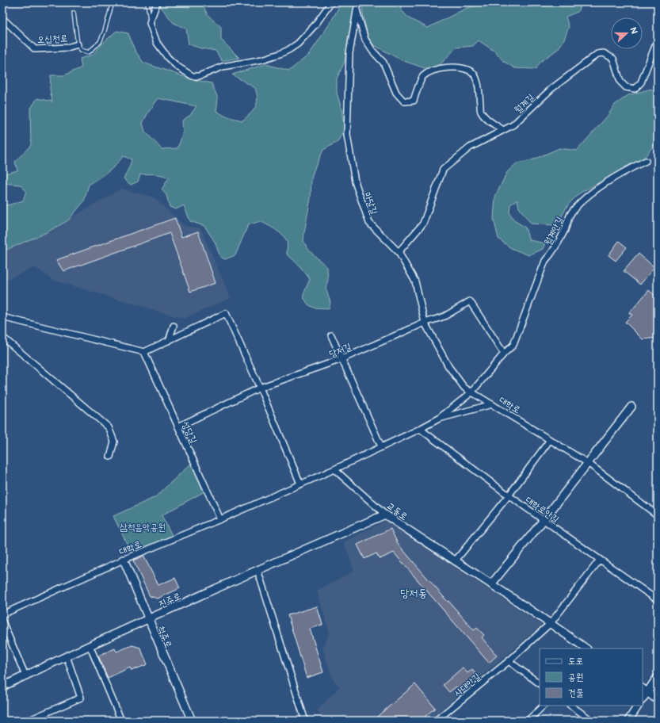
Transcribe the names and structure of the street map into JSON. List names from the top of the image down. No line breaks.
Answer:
{"streets":{"street":["오십천로","월계길","마달길","월계안길","당저길","대학로","성당길","대학로안길","교동로","진주로","척주로","사대안길"]},"crossings":[["월계길","마달길"],["마달길","월계안길"],["마달길","당저길"],["마달길","대학로"],["월계안길","대학로"],["당저길","성당길"],["대학로","성당길"],["대학로","대학로안길"],["대학로","교동로"],["대학로","척주로"],["교동로","진주로"],["진주로","척주로"]],"districts":["당저동"],"parks":["삼척음악공원"],"legend":["도로","공원","건물"],"north":"right"}
